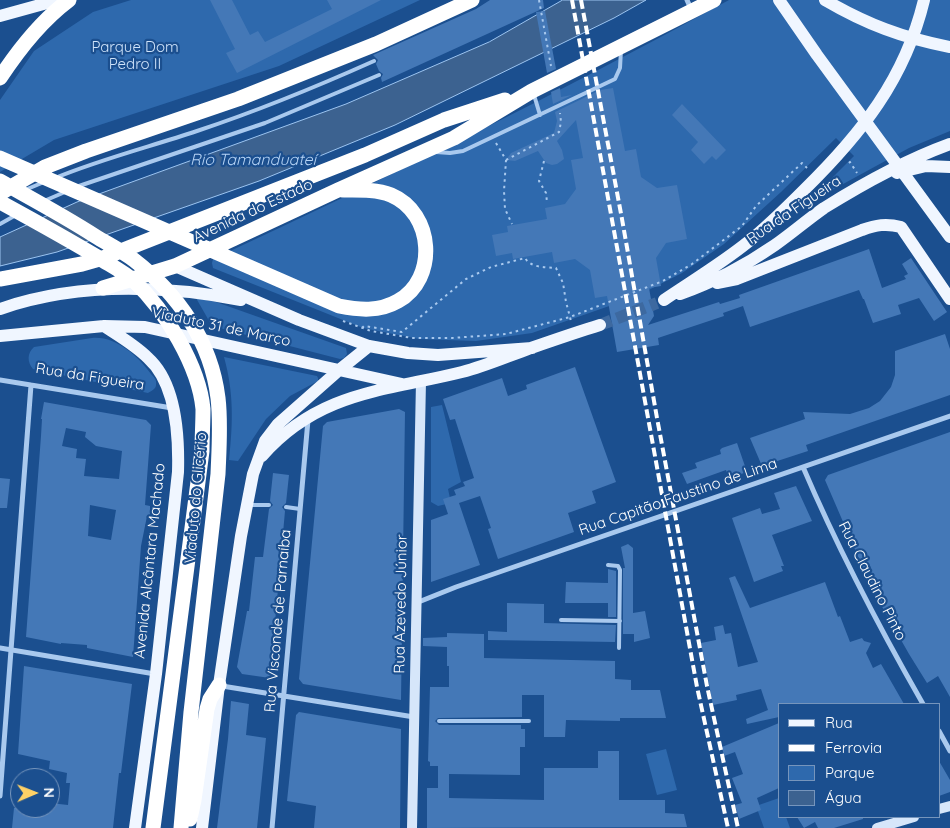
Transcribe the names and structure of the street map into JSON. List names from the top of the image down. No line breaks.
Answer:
{"streets":{"highway":["Avenida do Estado","Viaduto do Glicério"],"main road":["Rua da Figueira","Viaduto 31 de Março","Avenida Alcântara Machado"],"street":["Rua Capitão Faustino de Lima","Rua Claudino Pinto","Rua Azevedo Júnior","Rua Visconde de Parnaíba"]},"crossings":[["Rua da Figueira","Avenida Alcântara Machado"],["Viaduto 31 de Março","Avenida Alcântara Machado"],["Rua Capitão Faustino de Lima","Rua Claudino Pinto"],["Rua Capitão Faustino de Lima","Rua Azevedo Júnior"]],"water":["Rio Tamanduateí"],"parks":["Parque Dom Pedro II"],"legend":["Rua","Ferrovia","Parque","Água"],"north":"right"}
